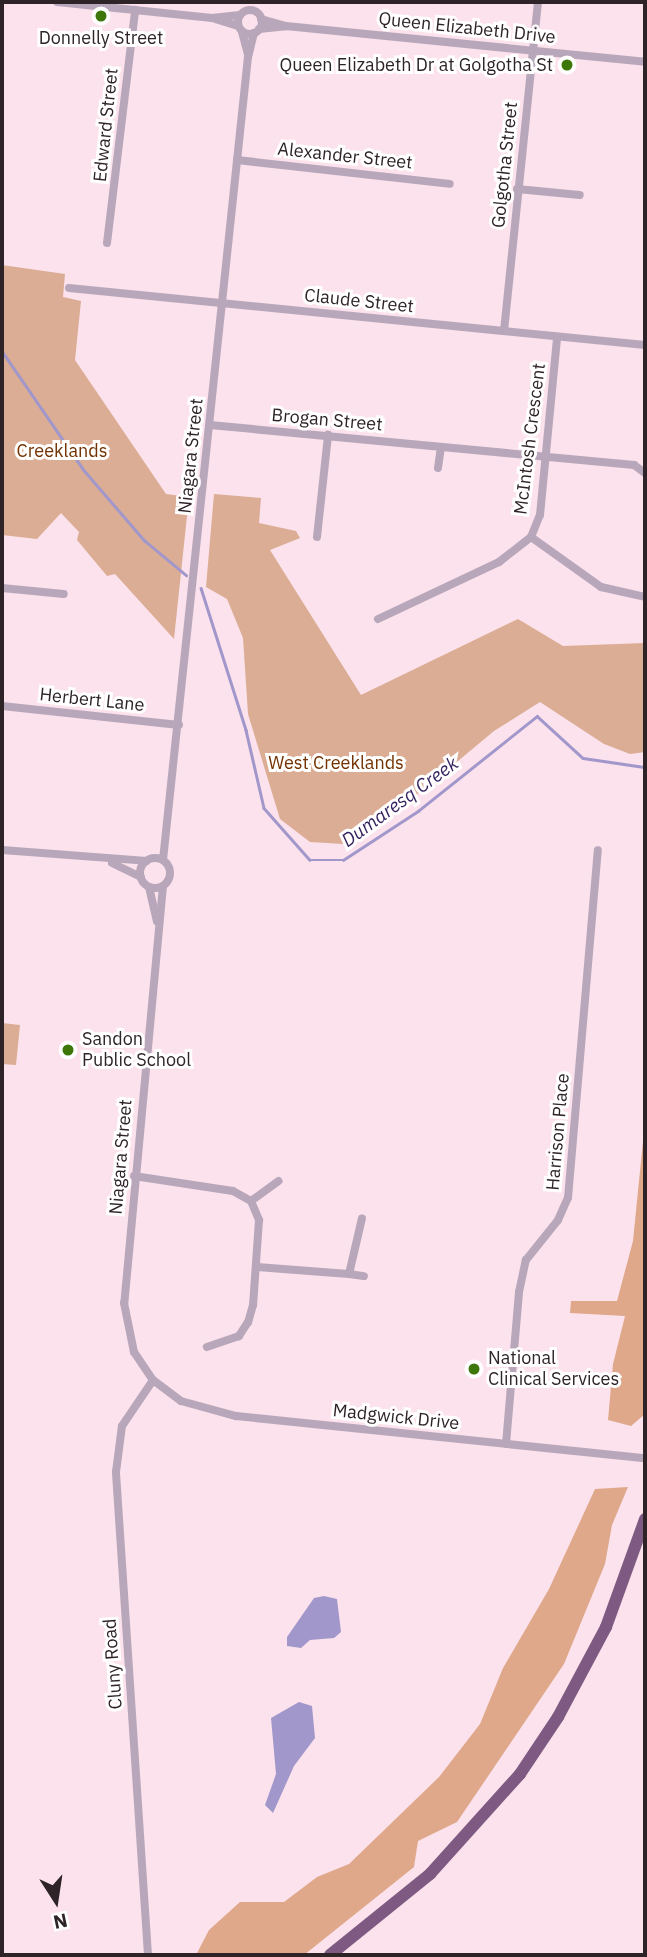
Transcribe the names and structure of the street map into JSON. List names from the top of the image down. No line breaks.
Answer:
{"streets":{"street":["Queen Elizabeth Drive","Edward Street","Alexander Street","Golgotha Street","Claude Street","Brogan Street","McIntosh Crescent","Niagara Street","Herbert Lane","Harrison Place","Madgwick Drive","Cluny Road"]},"crossings":[["Queen Elizabeth Drive","Golgotha Street"],["Queen Elizabeth Drive","Niagara Street"],["Alexander Street","Niagara Street"],["Golgotha Street","Claude Street"],["Claude Street","McIntosh Crescent"],["Claude Street","Niagara Street"],["Brogan Street","McIntosh Crescent"],["Brogan Street","Niagara Street"],["Niagara Street","Herbert Lane"],["Niagara Street","Madgwick Drive"],["Niagara Street","Cluny Road"],["Harrison Place","Madgwick Drive"],["Madgwick Drive","Cluny Road"]],"water":["Dumaresq Creek"],"parks":["Creeklands","West Creeklands"],"places":["Donnelly Street","Queen Elizabeth Dr at Golgotha St","Sandon Public School","National Clinical Services"],"north":"bottom"}
